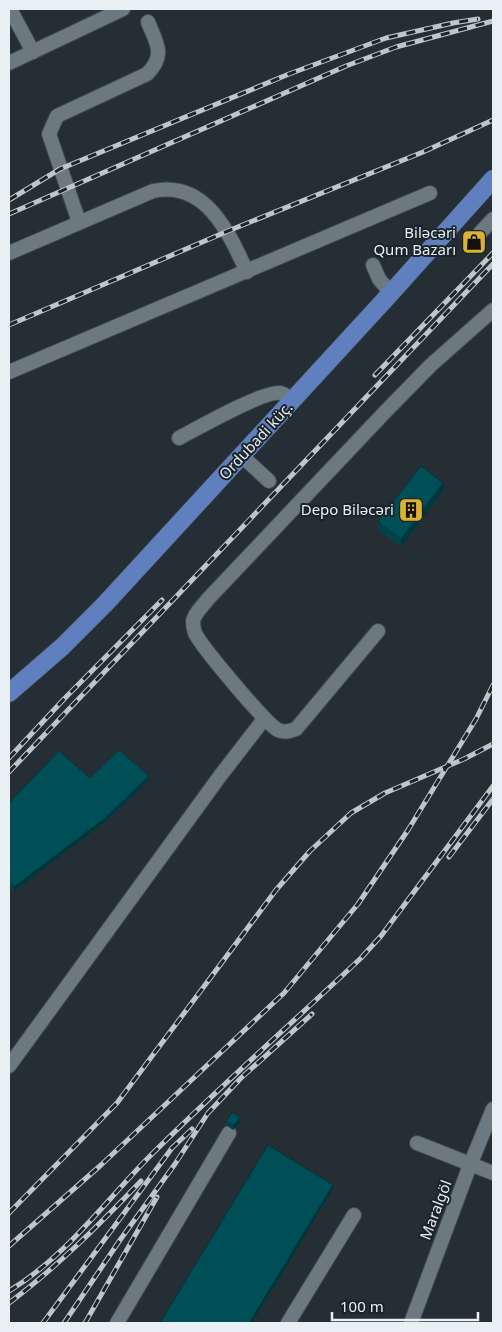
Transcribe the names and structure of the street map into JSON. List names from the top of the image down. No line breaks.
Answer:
{"streets":{"main road":["Ordubadi küç."],"street":["Maralgöl"]},"places":{"shop":["Biləcəri Qum Bazarı"],"building":["Depo Biləcəri"]},"scale_bar":"100 m"}
